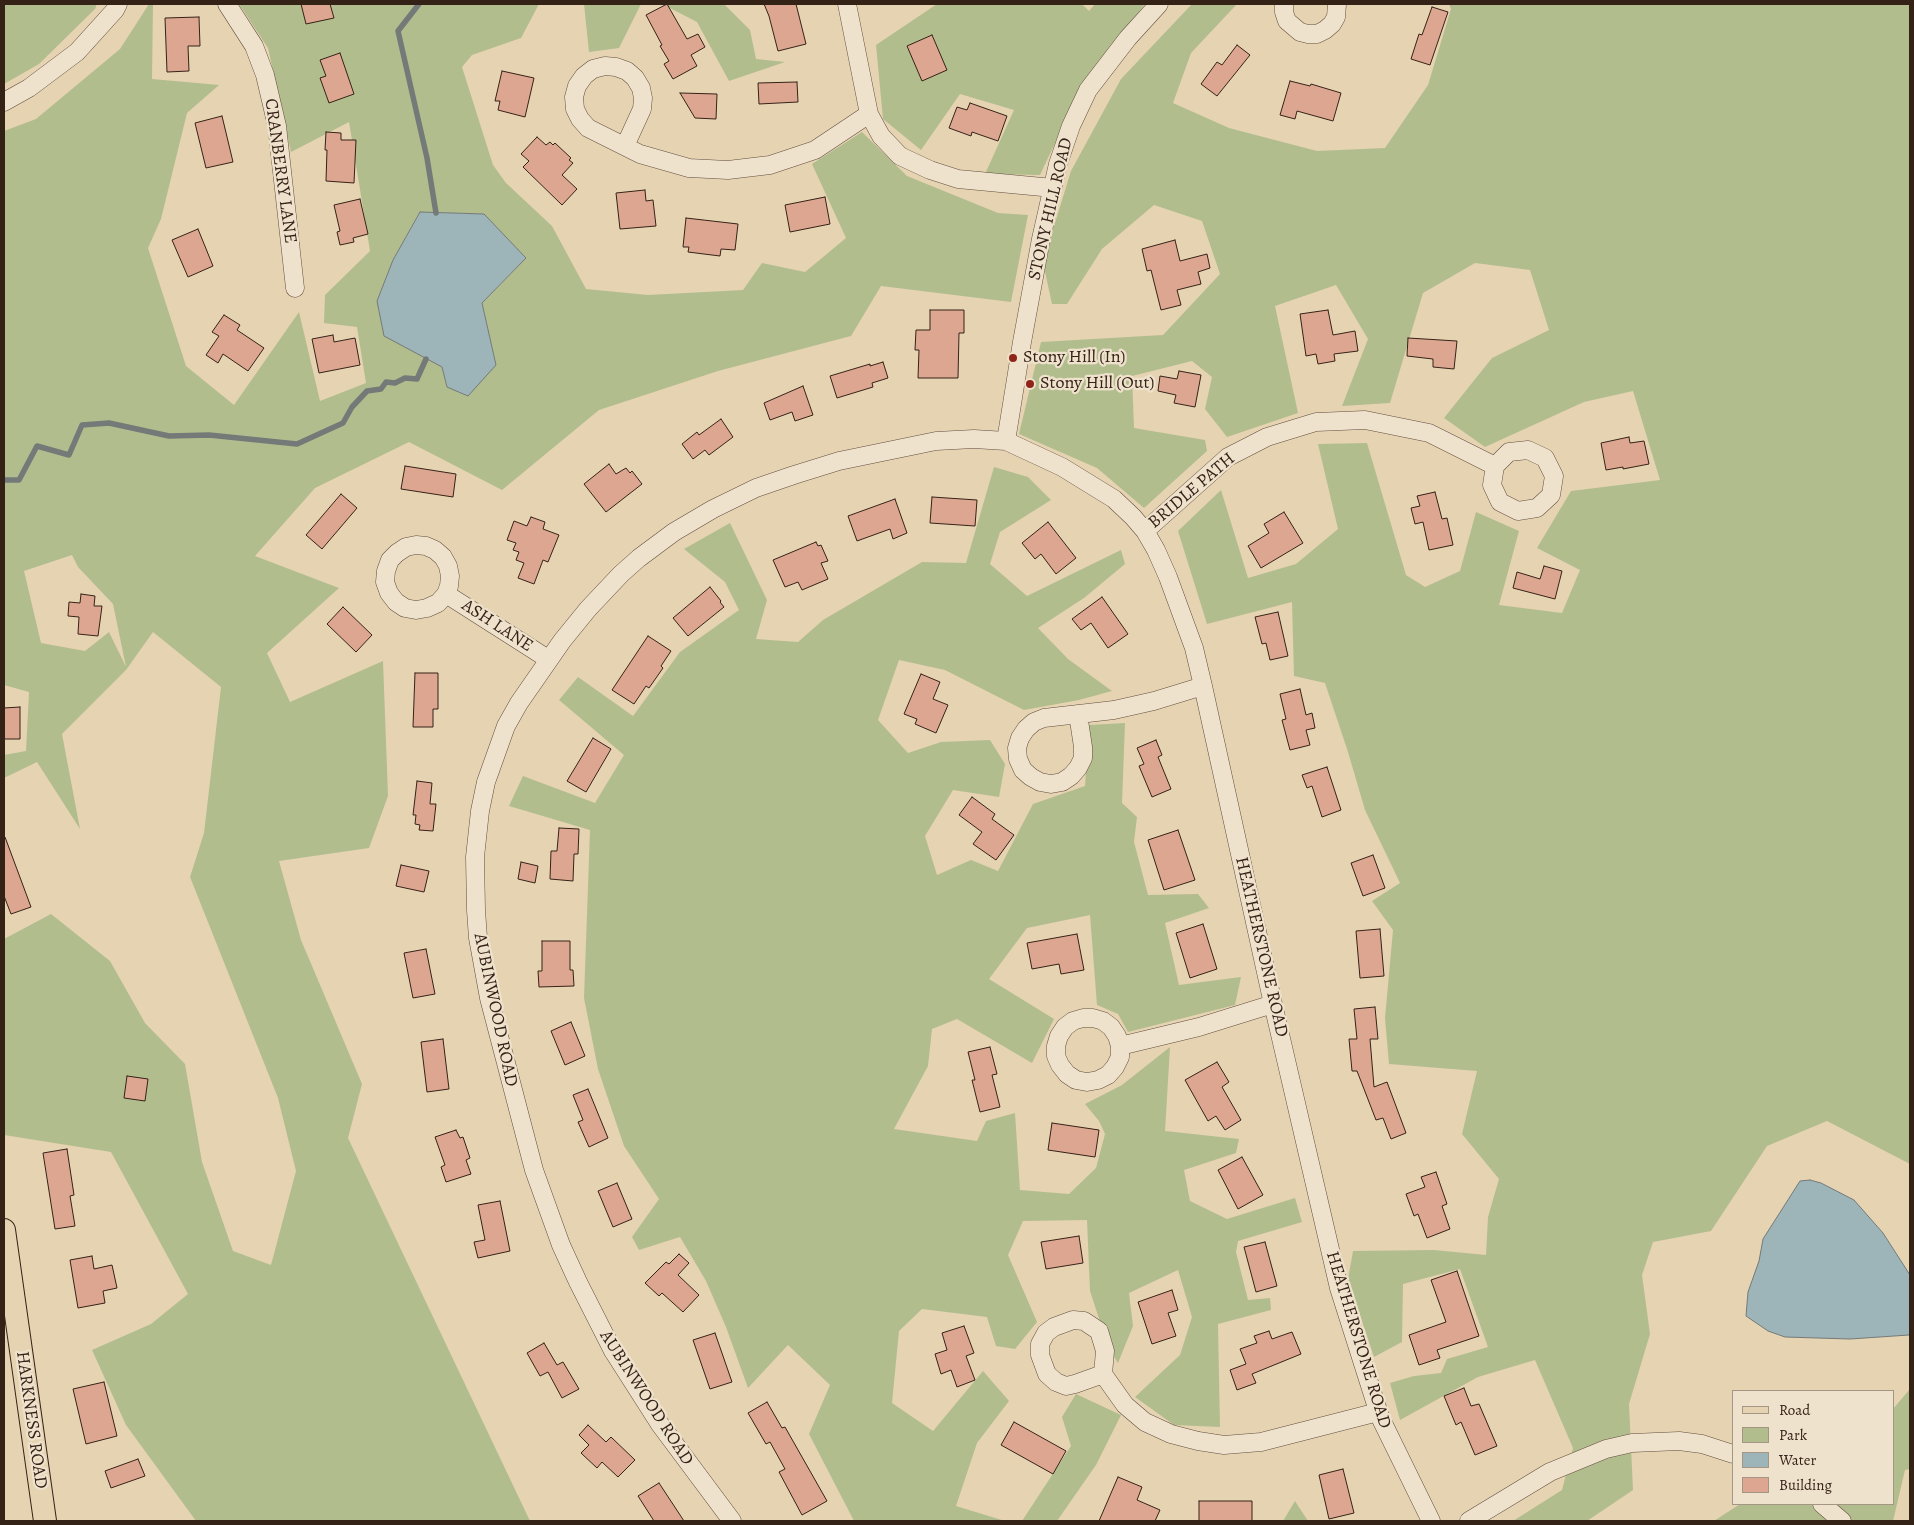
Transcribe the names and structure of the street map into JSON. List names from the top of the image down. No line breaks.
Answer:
{"streets":{"main road":["HARKNESS ROAD"],"street":["CRANBERRY LANE","STONY HILL ROAD","BRIDLE PATH","ASH LANE","HEATHERSTONE ROAD","AUBINWOOD ROAD"]},"crossings":[["STONY HILL ROAD","HEATHERSTONE ROAD"],["STONY HILL ROAD","AUBINWOOD ROAD"],["BRIDLE PATH","HEATHERSTONE ROAD"],["ASH LANE","AUBINWOOD ROAD"],["HEATHERSTONE ROAD","AUBINWOOD ROAD"]],"places":["Stony Hill (In)","Stony Hill (Out)"],"legend":["Road","Park","Water","Building"]}
